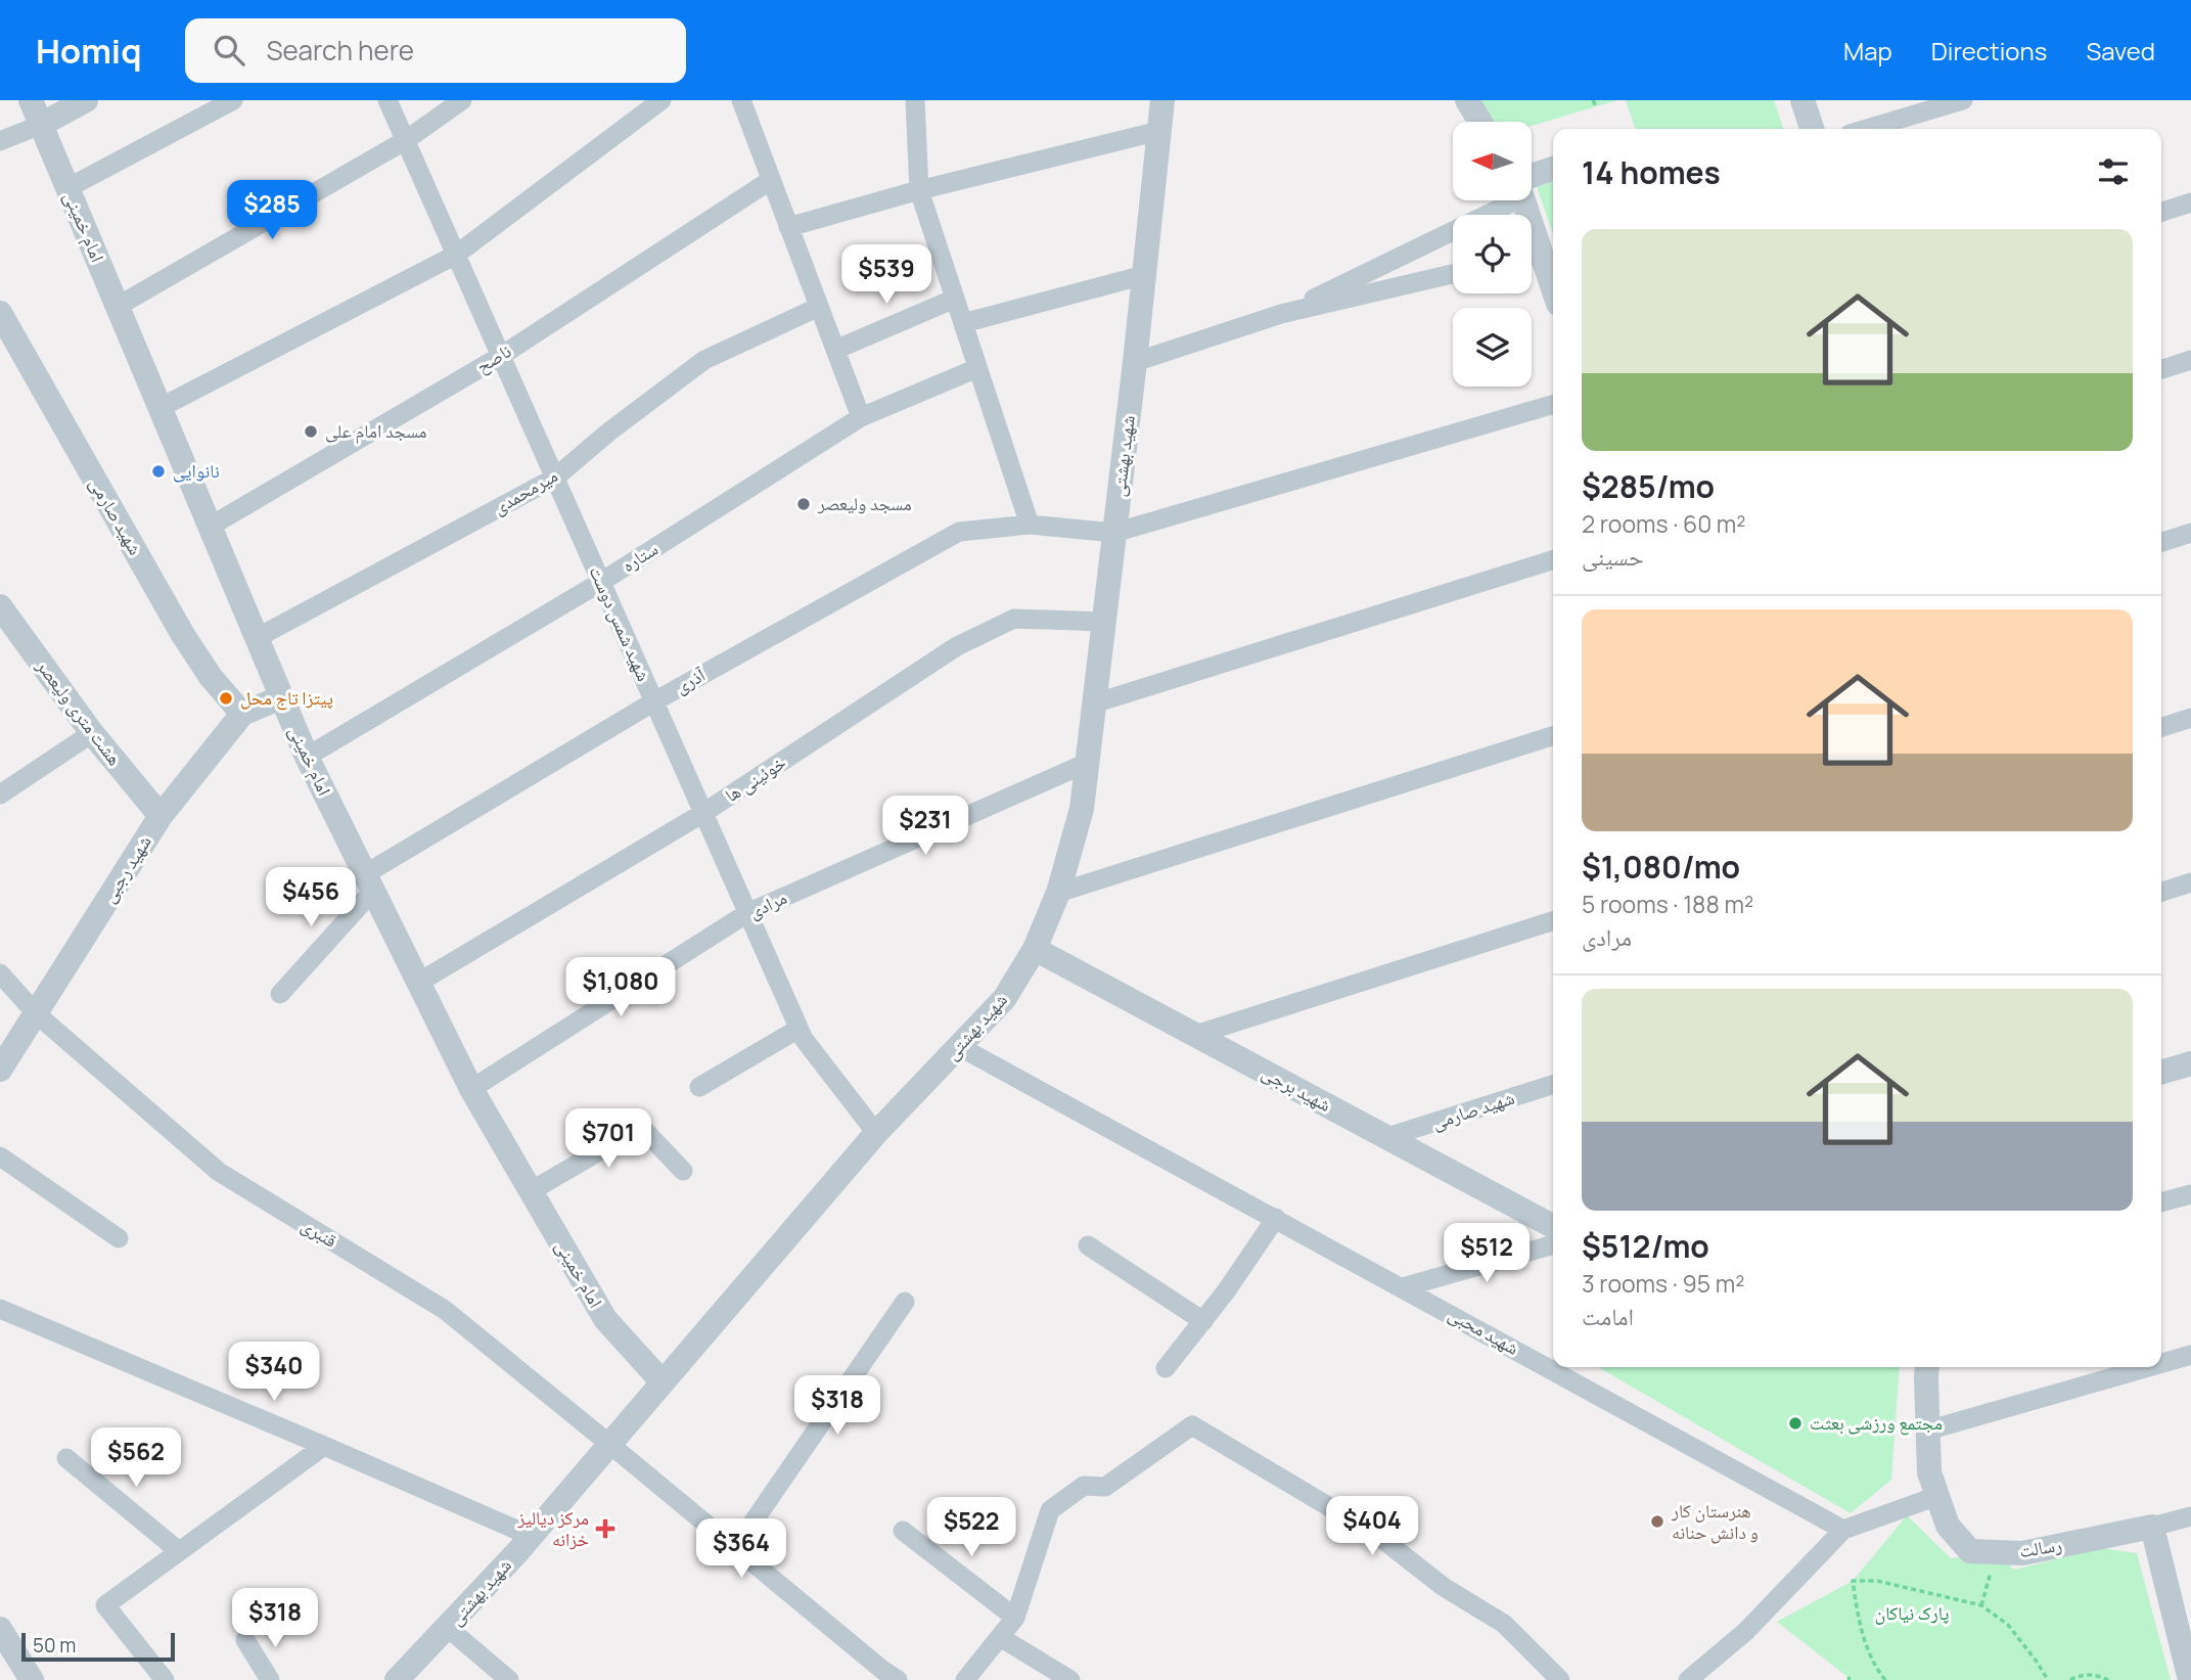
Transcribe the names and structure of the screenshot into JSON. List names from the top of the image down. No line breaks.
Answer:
{"streets":{"street":["امام خمینی","ناصح","شهید بهشتی","میرمحمدی","شهید صارمی","ستاره","شهید شمس دوست","آذری","هشت متری ولیعصر","خوئینی ها","شهید رجبی","مرادی","شهید برجی","قنبری","شهید محبی","رسالت"]},"crossings":[["امام خمینی","ناصح"],["امام خمینی","شهید بهشتی"],["امام خمینی","میرمحمدی"],["امام خمینی","ستاره"],["امام خمینی","آذری"],["امام خمینی","خوئینی ها"],["امام خمینی","شهید رجبی"],["امام خمینی","مرادی"],["ناصح","شهید شمس دوست"],["شهید بهشتی","شهید شمس دوست"],["شهید بهشتی","آذری"],["شهید بهشتی","خوئینی ها"],["شهید بهشتی","مرادی"],["شهید بهشتی","شهید برجی"],["شهید بهشتی","قنبری"],["شهید بهشتی","شهید محبی"],["میرمحمدی","شهید شمس دوست"],["شهید صارمی","شهید رجبی"],["شهید صارمی","شهید برجی"],["ستاره","شهید شمس دوست"],["شهید شمس دوست","آذری"],["شهید شمس دوست","خوئینی ها"],["شهید شمس دوست","مرادی"],["هشت متری ولیعصر","شهید رجبی"],["شهید رجبی","قنبری"]],"parks":["پارک نیاکان"],"places":{"other":["مسجد امام علی","نانوایی","مسجد ولیعصر","پیتزا تاج محل","مجتمع ورزشی بعثت","هنرستان کار و دانش حنانه"],"health":["مرکز دیالیز خزانه"]},"scale_bar":"50 m","north":"left","page":{"header":"Homiq","search":"Search here","nav":["Map","Directions","Saved"],"heading":"14 homes","price":["$285","$539","$231","$456","$1,080","$701","$512","$340","$318","$562","$404","$522","$364","$318"],"list":[{"name":"$285/mo","note":"2 rooms · 60 m² · حسینی"},{"name":"$1,080/mo","note":"5 rooms · 188 m² · مرادی"},{"name":"$512/mo","note":"3 rooms · 95 m² · امامت"}],"scale":"50 m"}}
